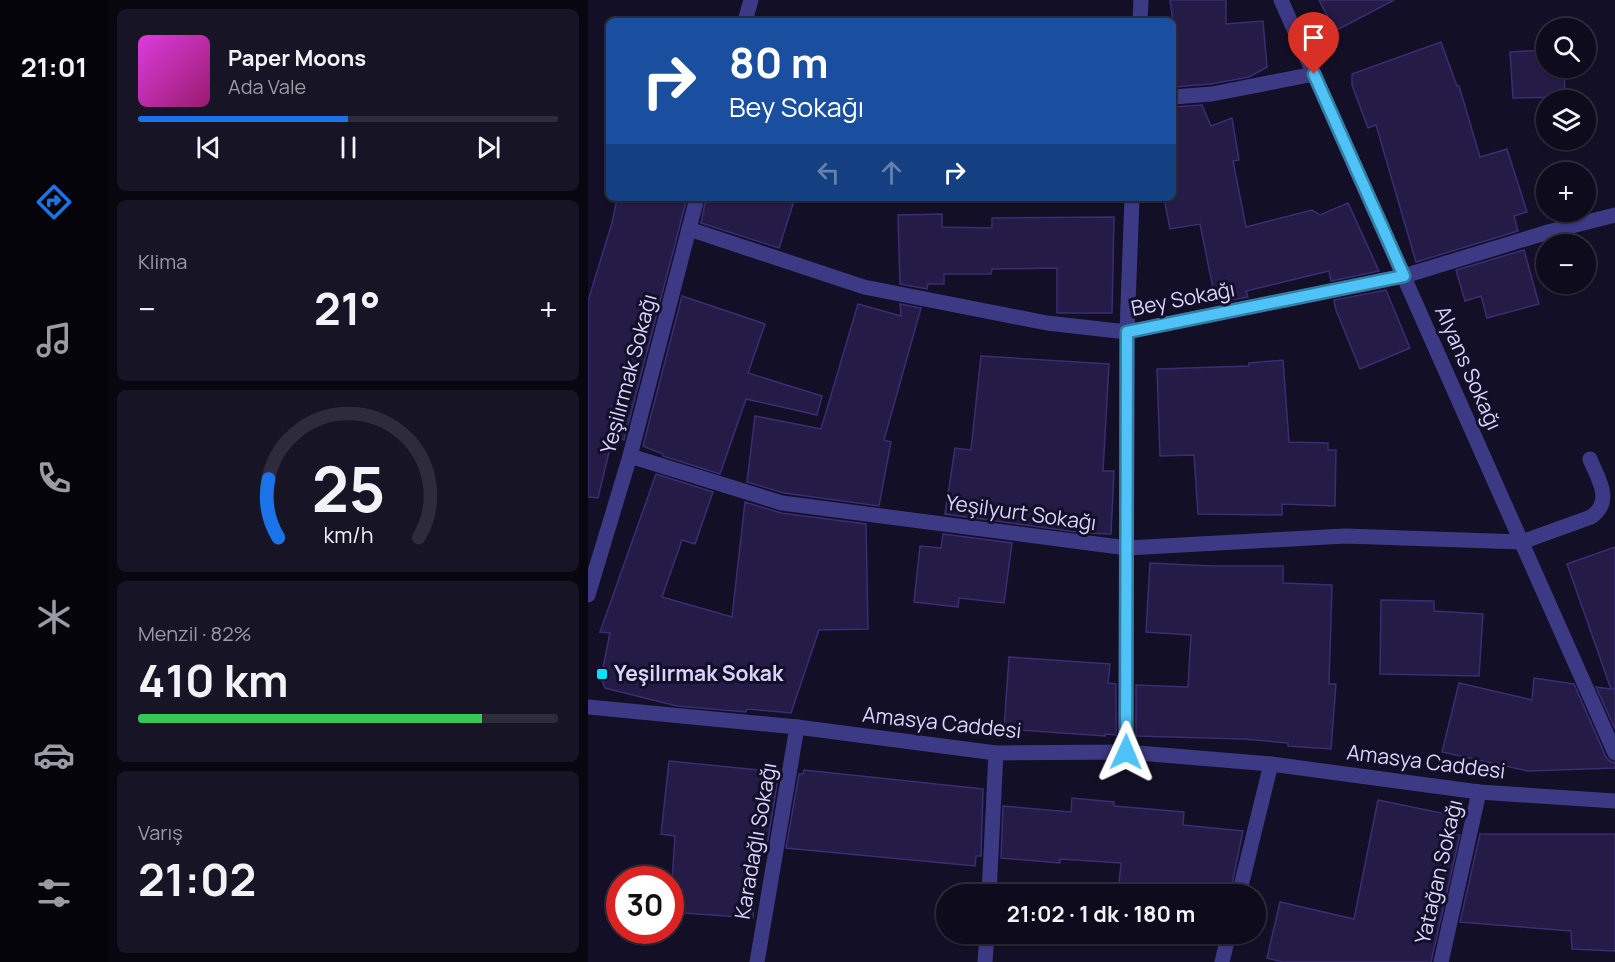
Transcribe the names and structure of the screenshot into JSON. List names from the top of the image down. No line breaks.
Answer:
{"streets":{"street":["Bey Sokağı","Alyans Sokağı","Yeşilırmak Sokağı","Yeşilyurt Sokağı","Amasya Caddesi","Karadağlı Sokağı","Yatağan Sokağı"]},"crossings":[["Bey Sokağı","Alyans Sokağı"],["Bey Sokağı","Yeşilırmak Sokağı"],["Alyans Sokağı","Yeşilyurt Sokağı"],["Yeşilırmak Sokağı","Yeşilyurt Sokağı"],["Amasya Caddesi","Karadağlı Sokağı"],["Amasya Caddesi","Yatağan Sokağı"]],"places":{"transit":["Yeşilırmak Sokak"]},"page":{"tabs":"21:01","map_buttons":["+","−"],"turn":["80 m","Bey Sokağı"],"song":["Paper Moons","Ada Vale"],"tile":["Klima",["Menzil · 82%","410 km"],["Varış","21:02"]],"heat":["−","21°","+"],"limit":"30","trip":"21:02 · 1 dk · 180 m","gauge":["25","km/h"]}}
